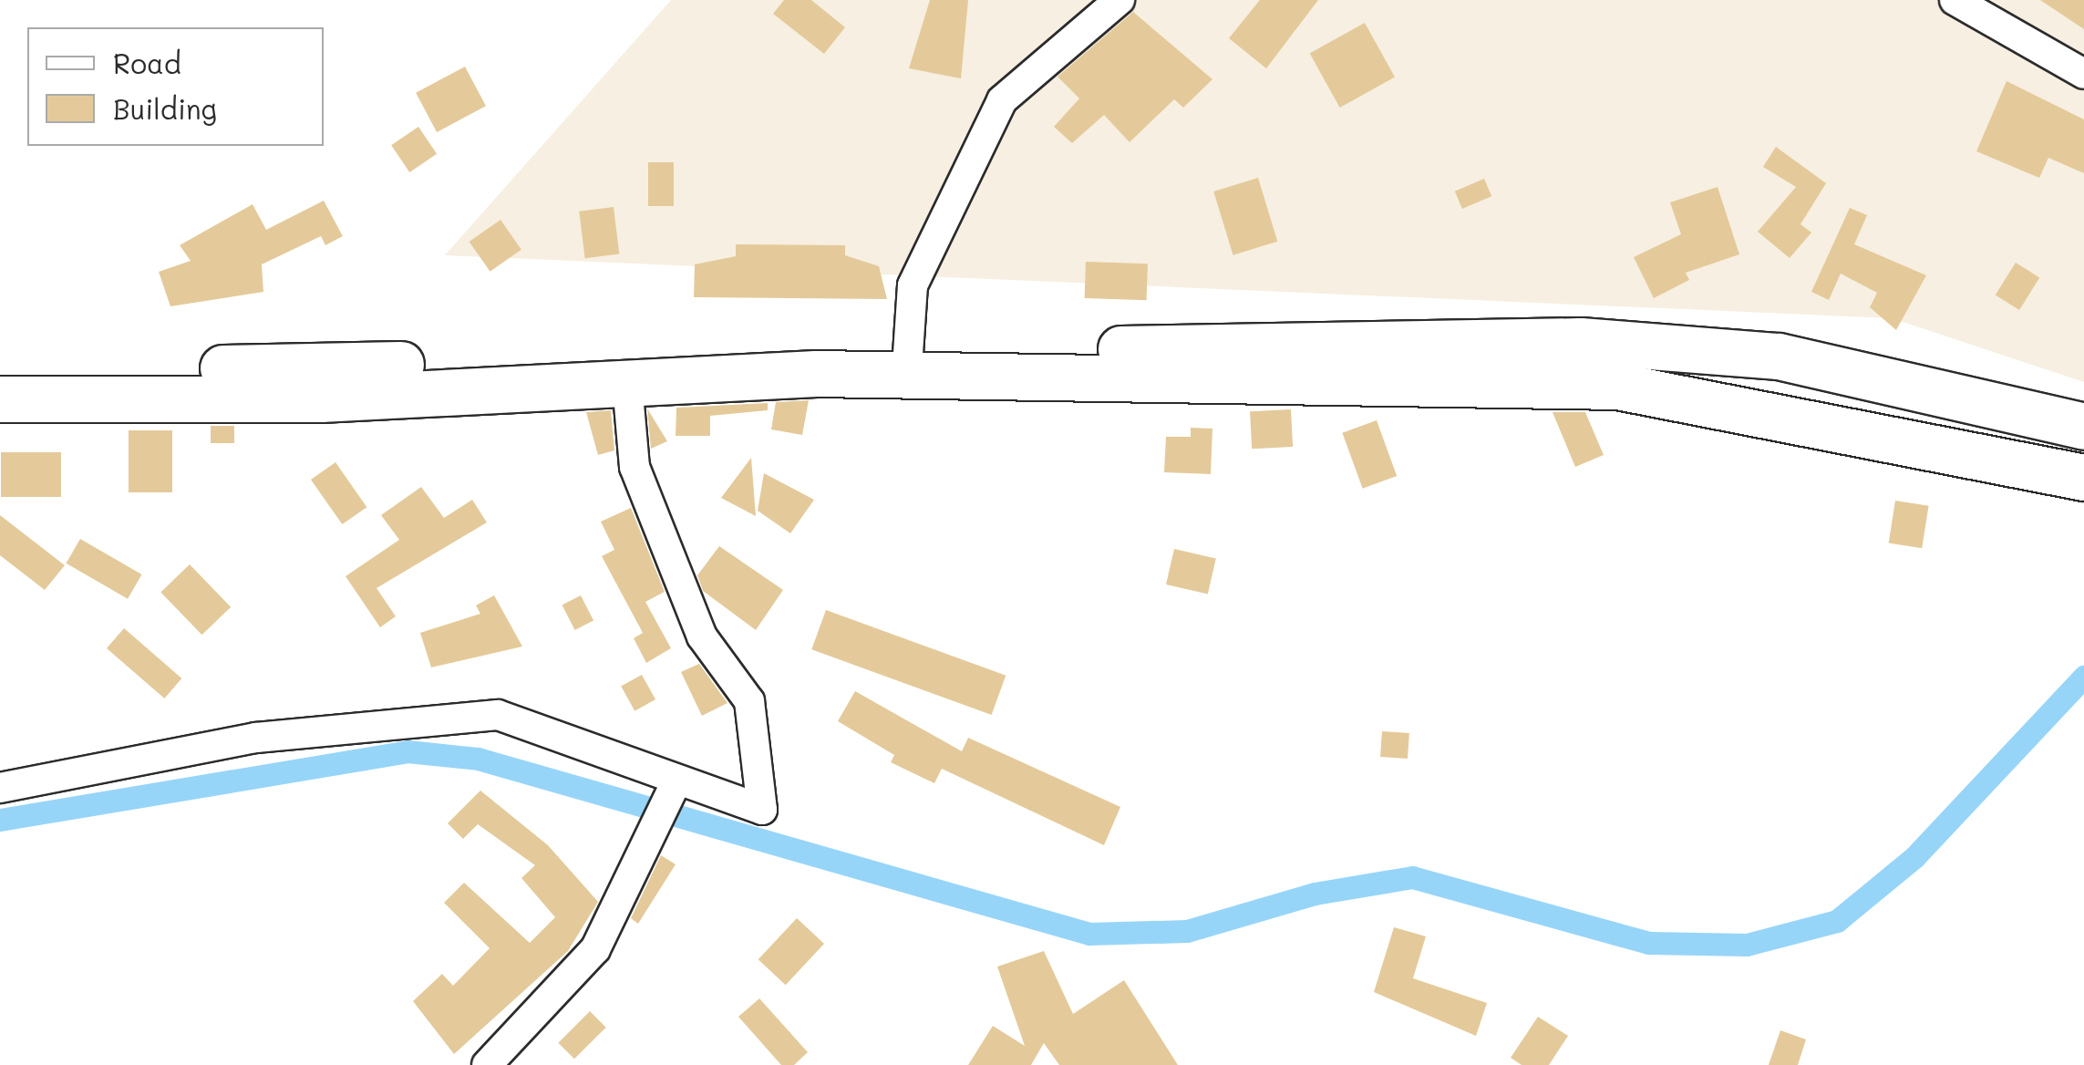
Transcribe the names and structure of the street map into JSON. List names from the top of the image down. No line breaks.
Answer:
{"legend":["Road","Building"]}
